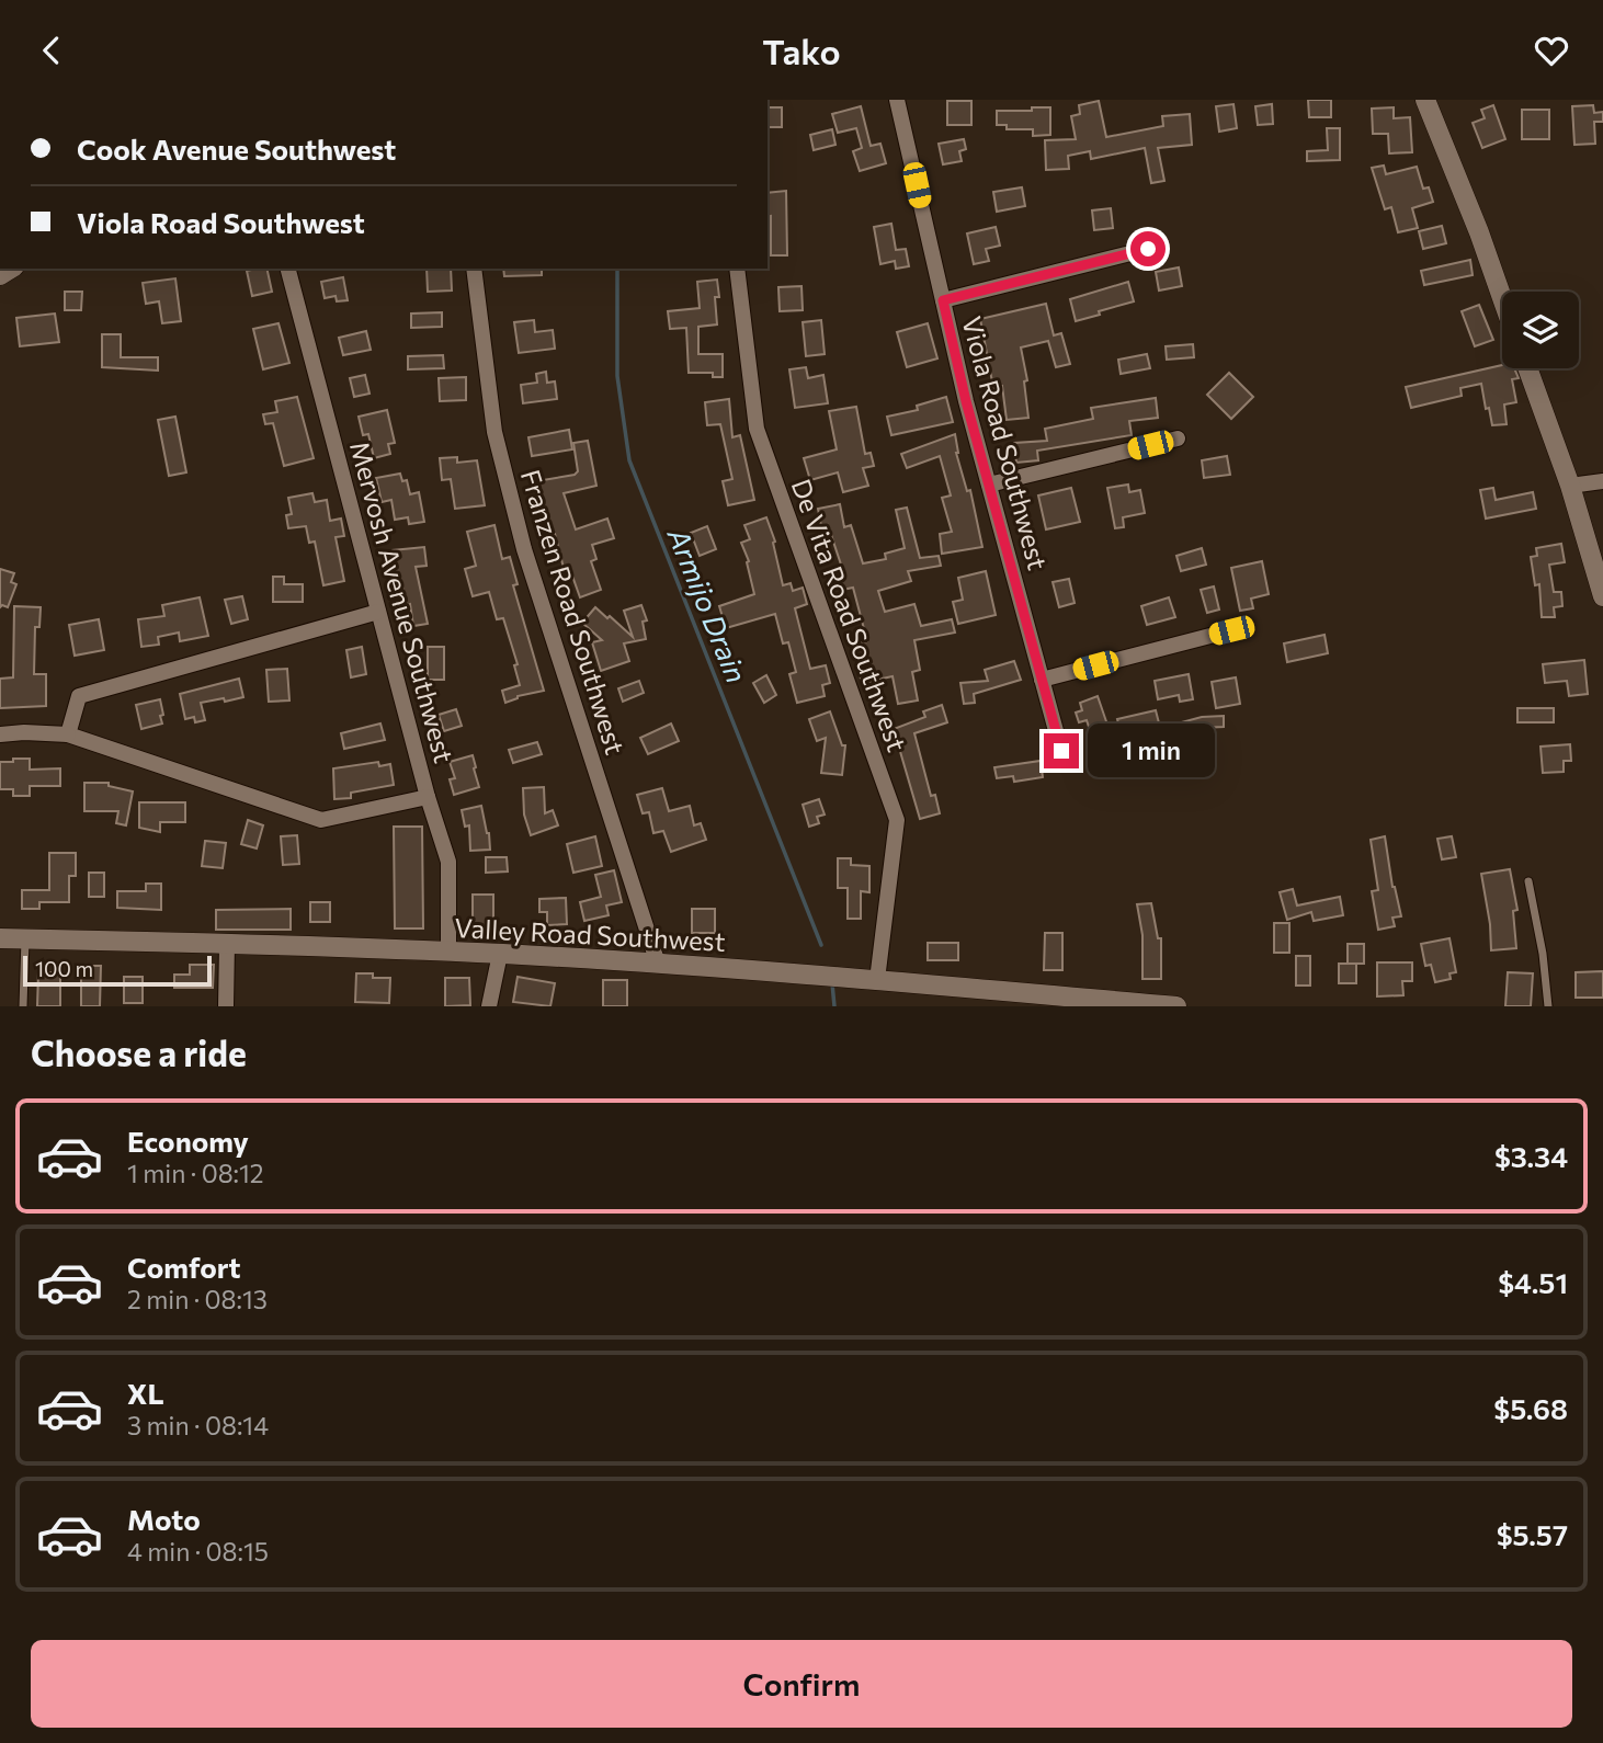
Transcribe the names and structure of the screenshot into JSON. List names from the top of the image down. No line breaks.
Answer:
{"streets":{"street":["Viola Road Southwest","Mervosh Avenue Southwest","Franzen Road Southwest","De Vita Road Southwest","Valley Road Southwest"]},"crossings":[["Mervosh Avenue Southwest","Valley Road Southwest"],["Franzen Road Southwest","Valley Road Southwest"],["De Vita Road Southwest","Valley Road Southwest"]],"water":["Armijo Drain"],"scale_bar":"100 m","page":{"header":"Tako","banner":["Cook Avenue Southwest","Viola Road Southwest"],"bubble":"1 min","scale":"100 m","heading":"Choose a ride","list":[{"name":"Economy","note":"1 min · 08:12","value":"$3.34"},{"name":"Comfort","note":"2 min · 08:13","value":"$4.51"},{"name":"XL","note":"3 min · 08:14","value":"$5.68"},{"name":"Moto","note":"4 min · 08:15","value":"$5.57"}],"buttons":"Confirm"}}
